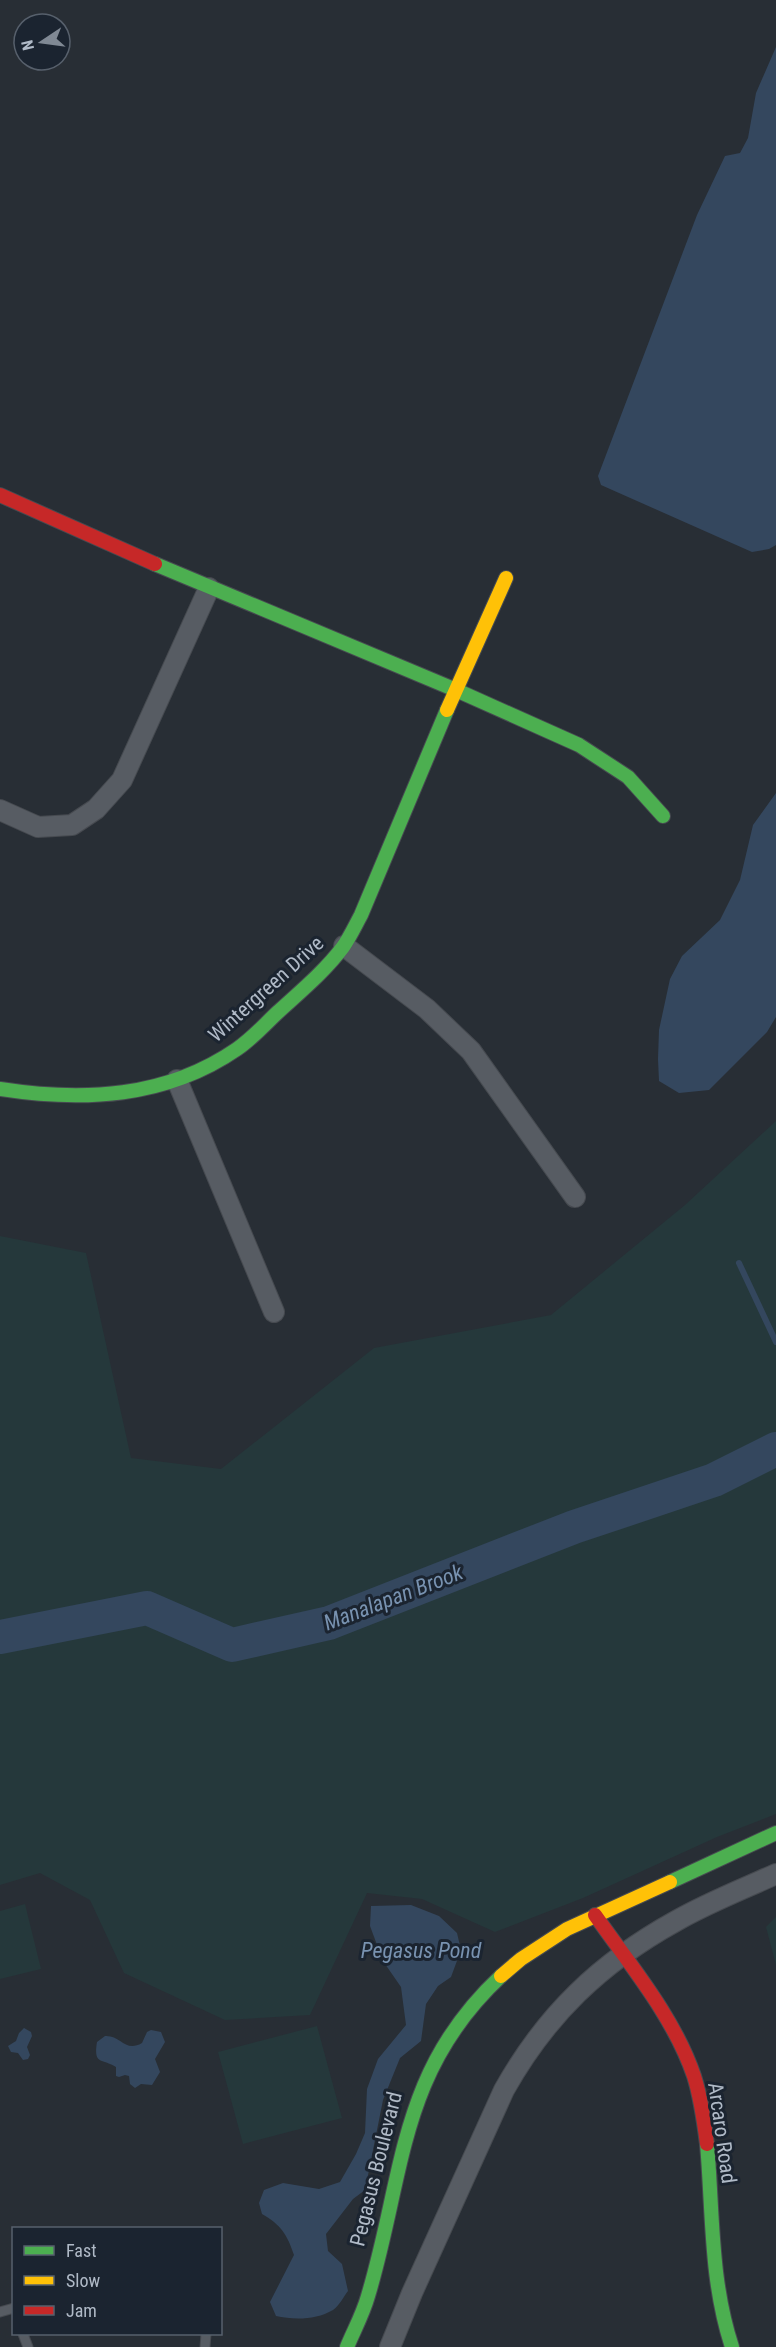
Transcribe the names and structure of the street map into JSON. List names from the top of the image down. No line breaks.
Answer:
{"streets":{"street":["Wintergreen Drive","Arcaro Road","Pegasus Boulevard"]},"crossings":[["Arcaro Road","Pegasus Boulevard"]],"water":["Manalapan Brook","Pegasus Pond"],"legend":["Fast","Slow","Jam"],"north":"left"}
